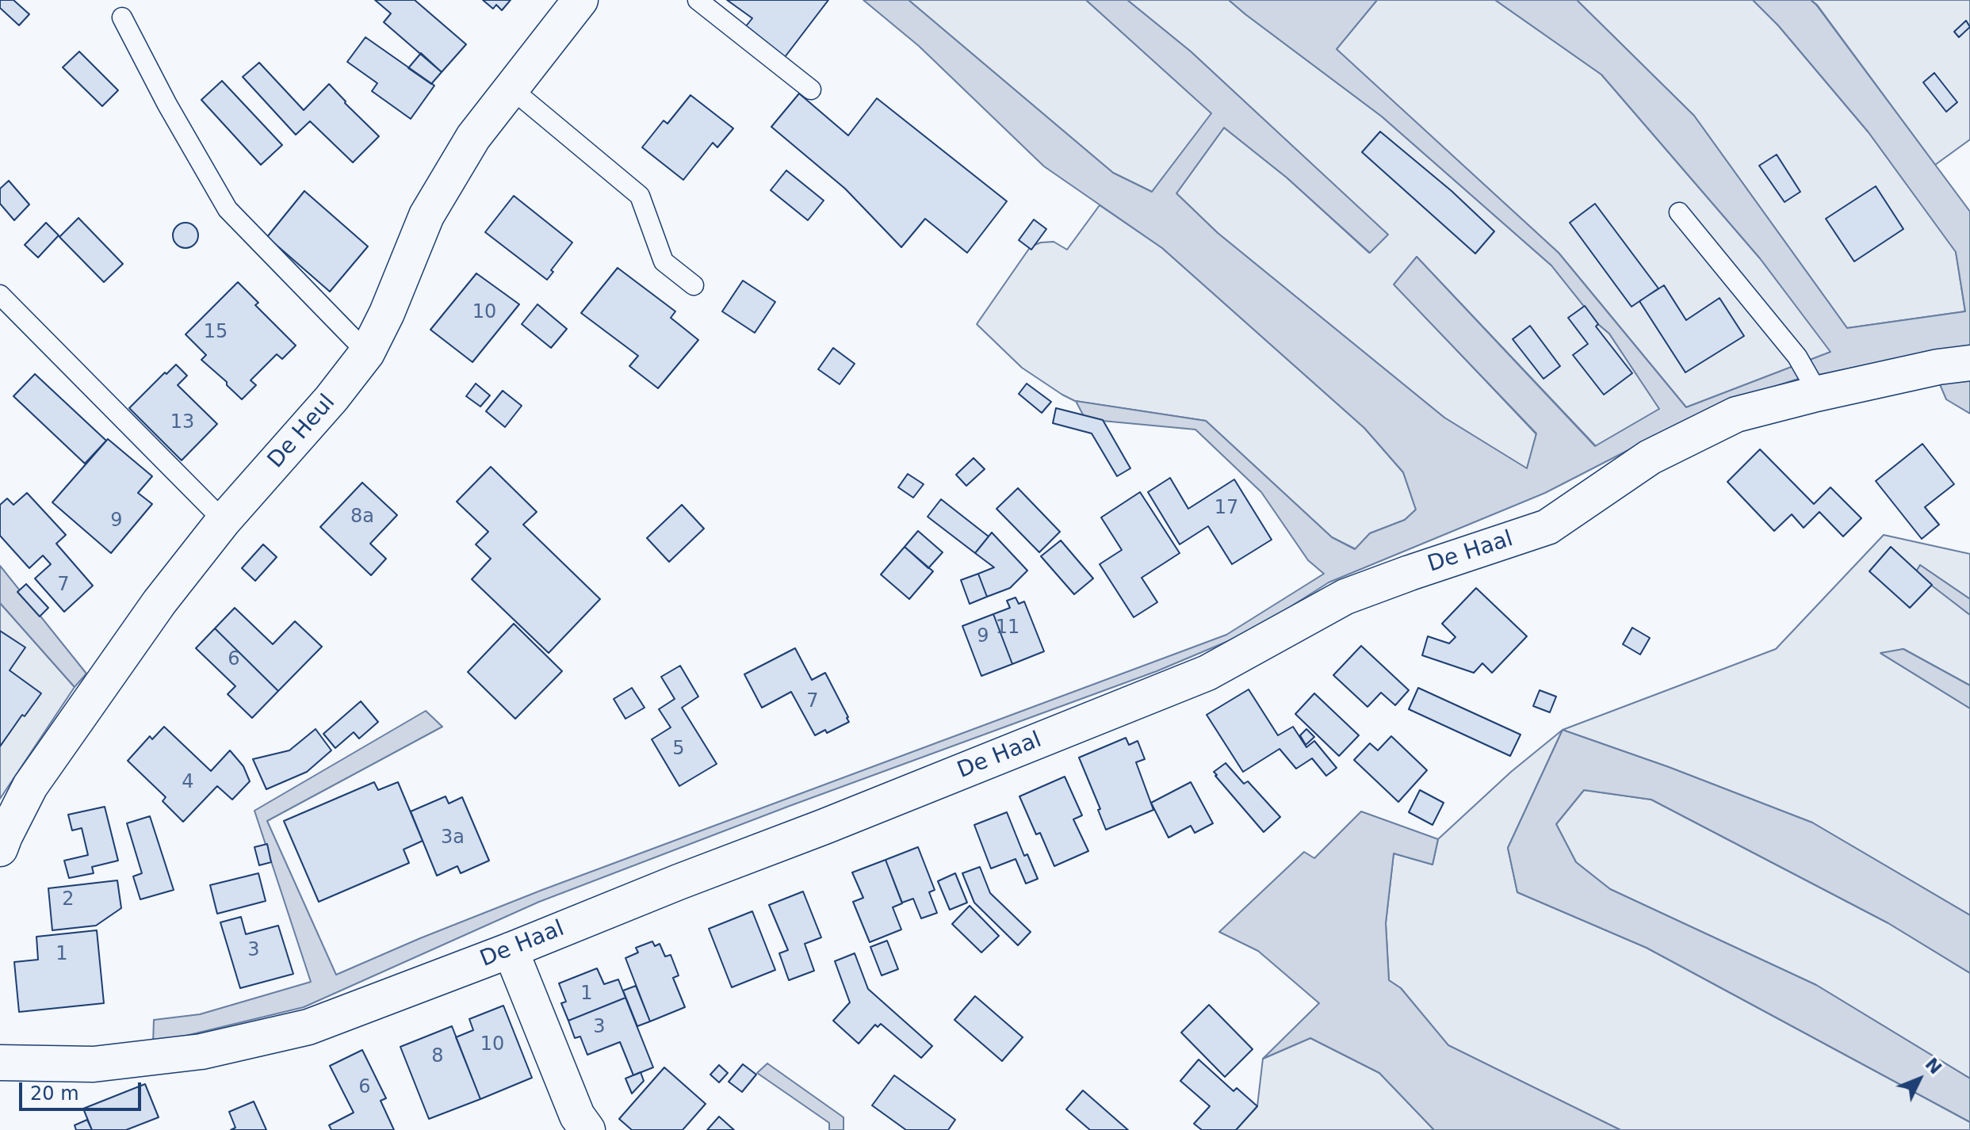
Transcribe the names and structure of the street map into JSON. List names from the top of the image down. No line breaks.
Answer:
{"streets":{"street":["De Heul","De Haal"]},"house_numbers":["10","15","13","17","8a","9","7","11","9","6","7","5","4","3a","2","3","1","1","3","10","8","6"],"scale_bar":"20 m","north":"top right"}
